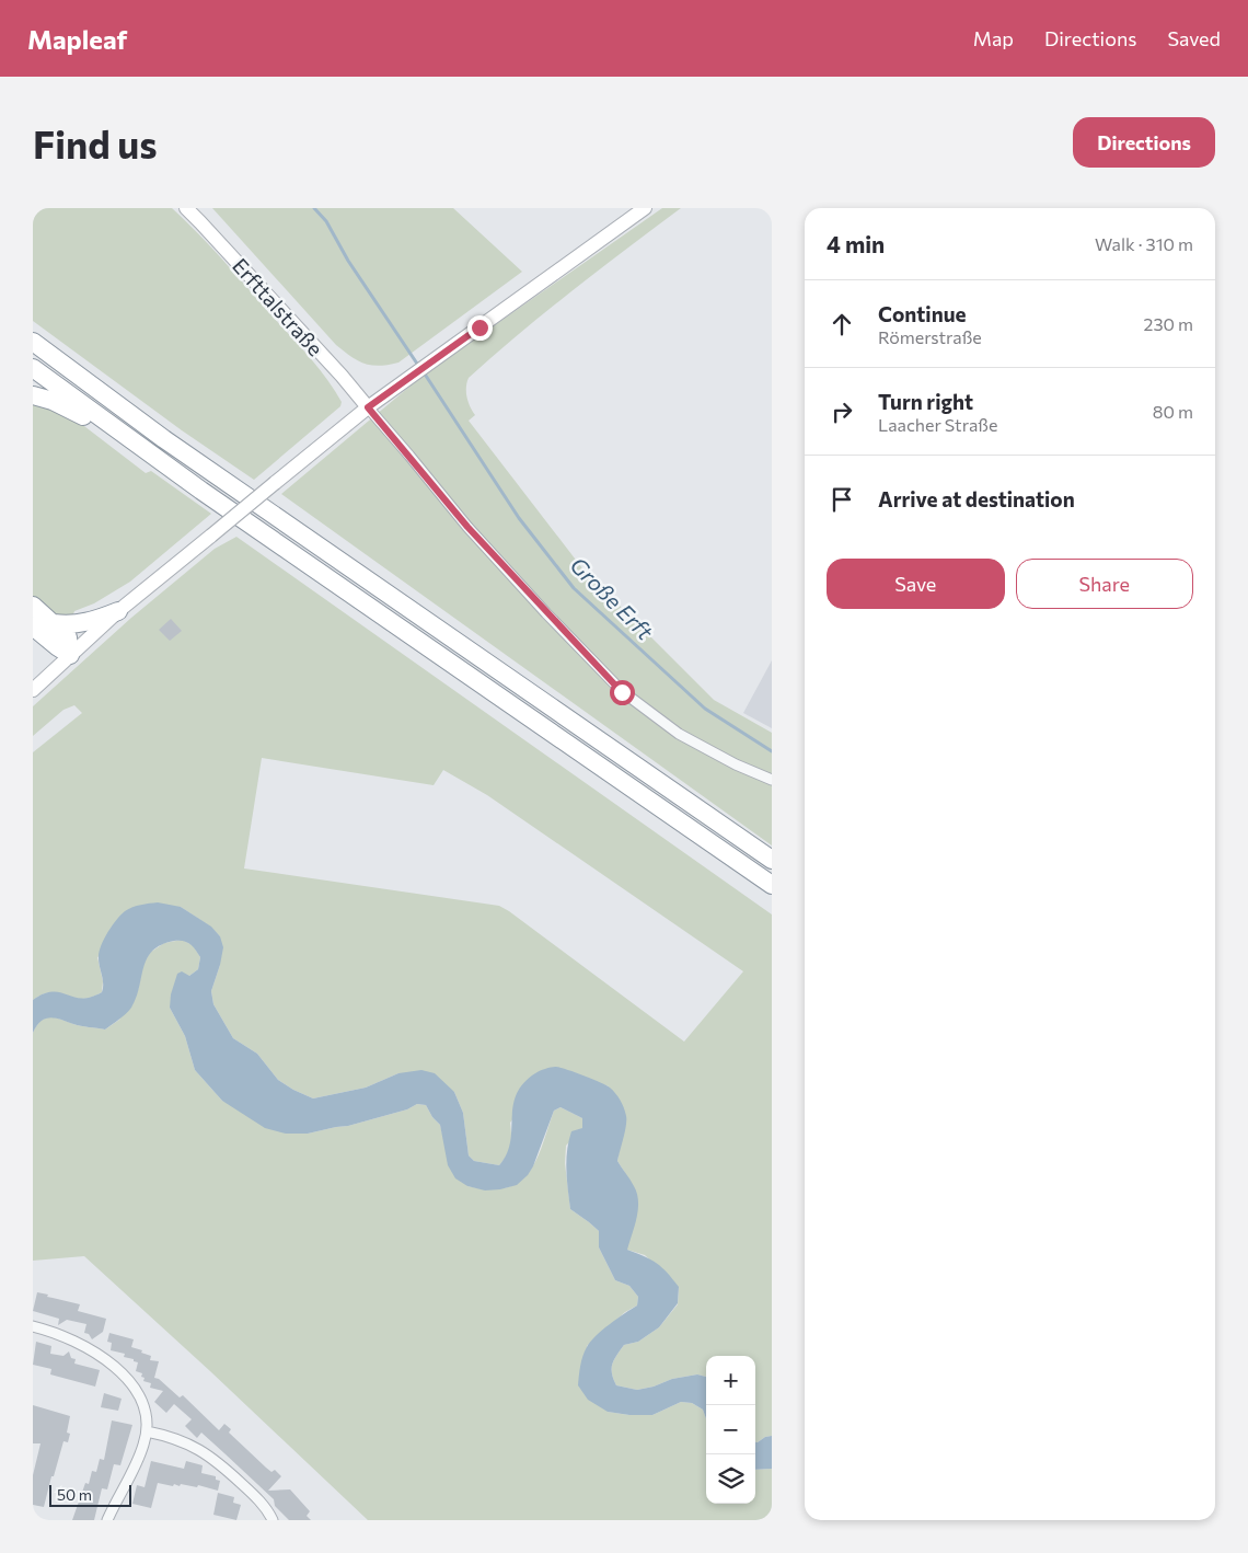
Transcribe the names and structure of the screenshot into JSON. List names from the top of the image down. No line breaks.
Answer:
{"streets":{"main road":["Erfttalstraße"]},"water":["Große Erft"],"scale_bar":"50 m","page":{"header":"Mapleaf","nav":["Map","Directions","Saved"],"buttons":["Directions",["Save","Share"]],"title":"Find us","heading":["4 min","Walk · 310 m"],"list":[["Continue","Römerstraße","230 m"],["Turn right","Laacher Straße","80 m"],"Arrive at destination"],"map_buttons":["+","−"],"scale":"50 m"}}
